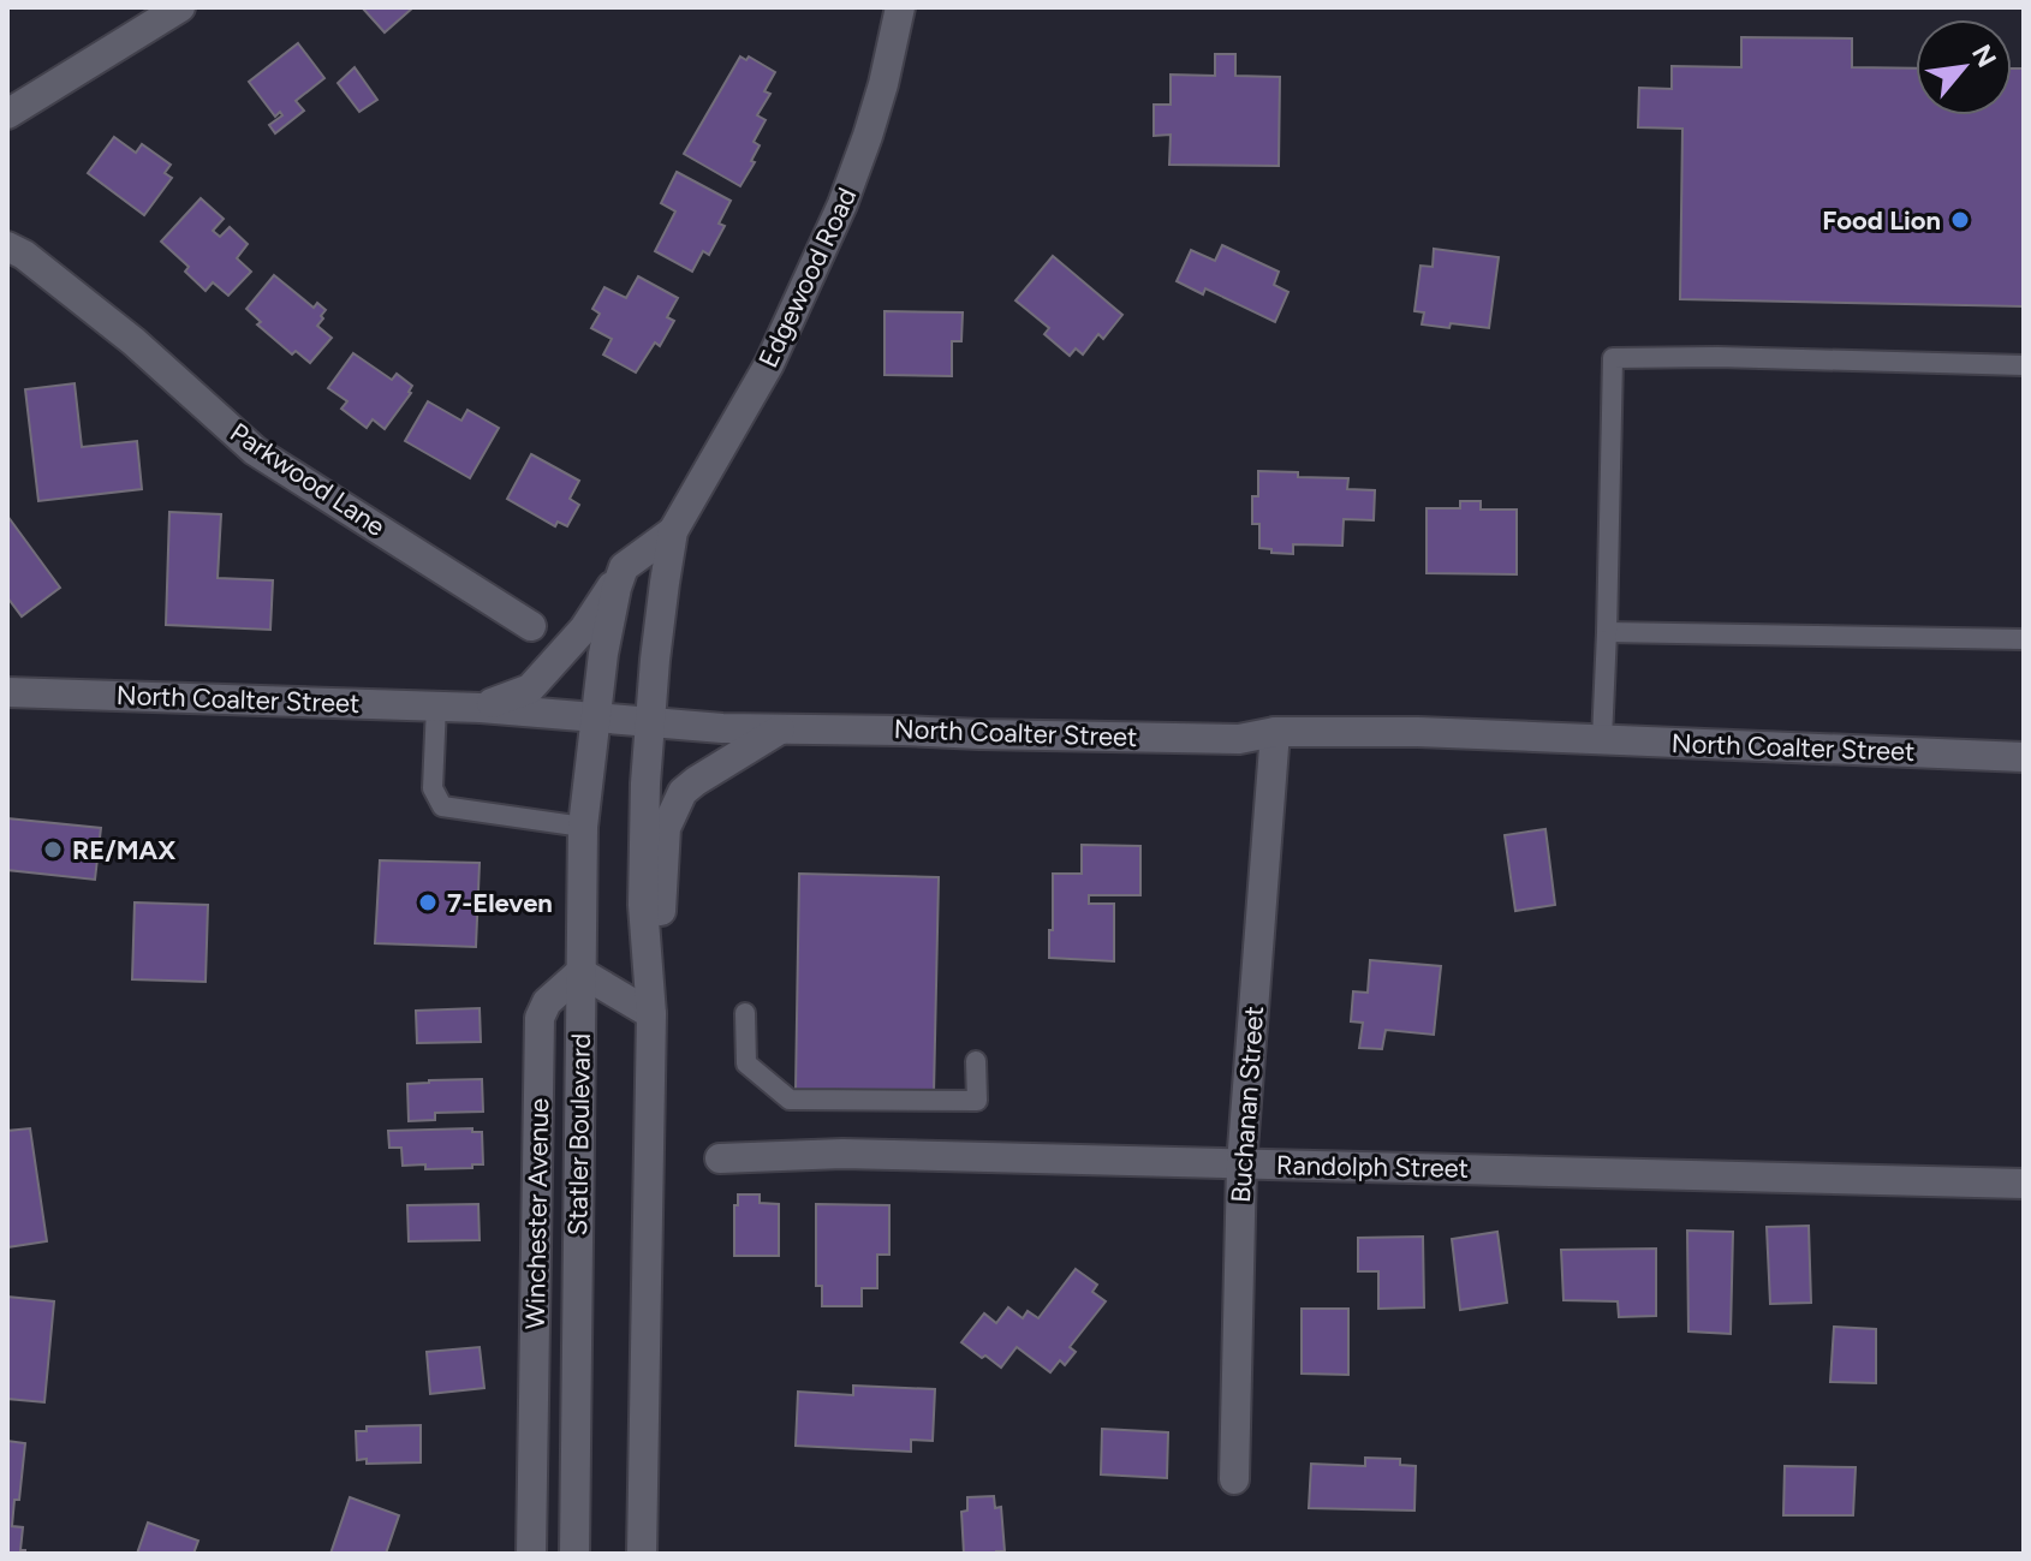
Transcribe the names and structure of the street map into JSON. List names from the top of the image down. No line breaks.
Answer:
{"streets":{"street":["Edgewood Road","Parkwood Lane","North Coalter Street","Buchanan Street","Statler Boulevard","Randolph Street","Winchester Avenue"]},"crossings":[["Edgewood Road","North Coalter Street"],["North Coalter Street","Buchanan Street"],["North Coalter Street","Statler Boulevard"],["Buchanan Street","Randolph Street"],["Statler Boulevard","Winchester Avenue"]],"places":["Food Lion","RE/MAX","7-Eleven"],"north":"top right"}
